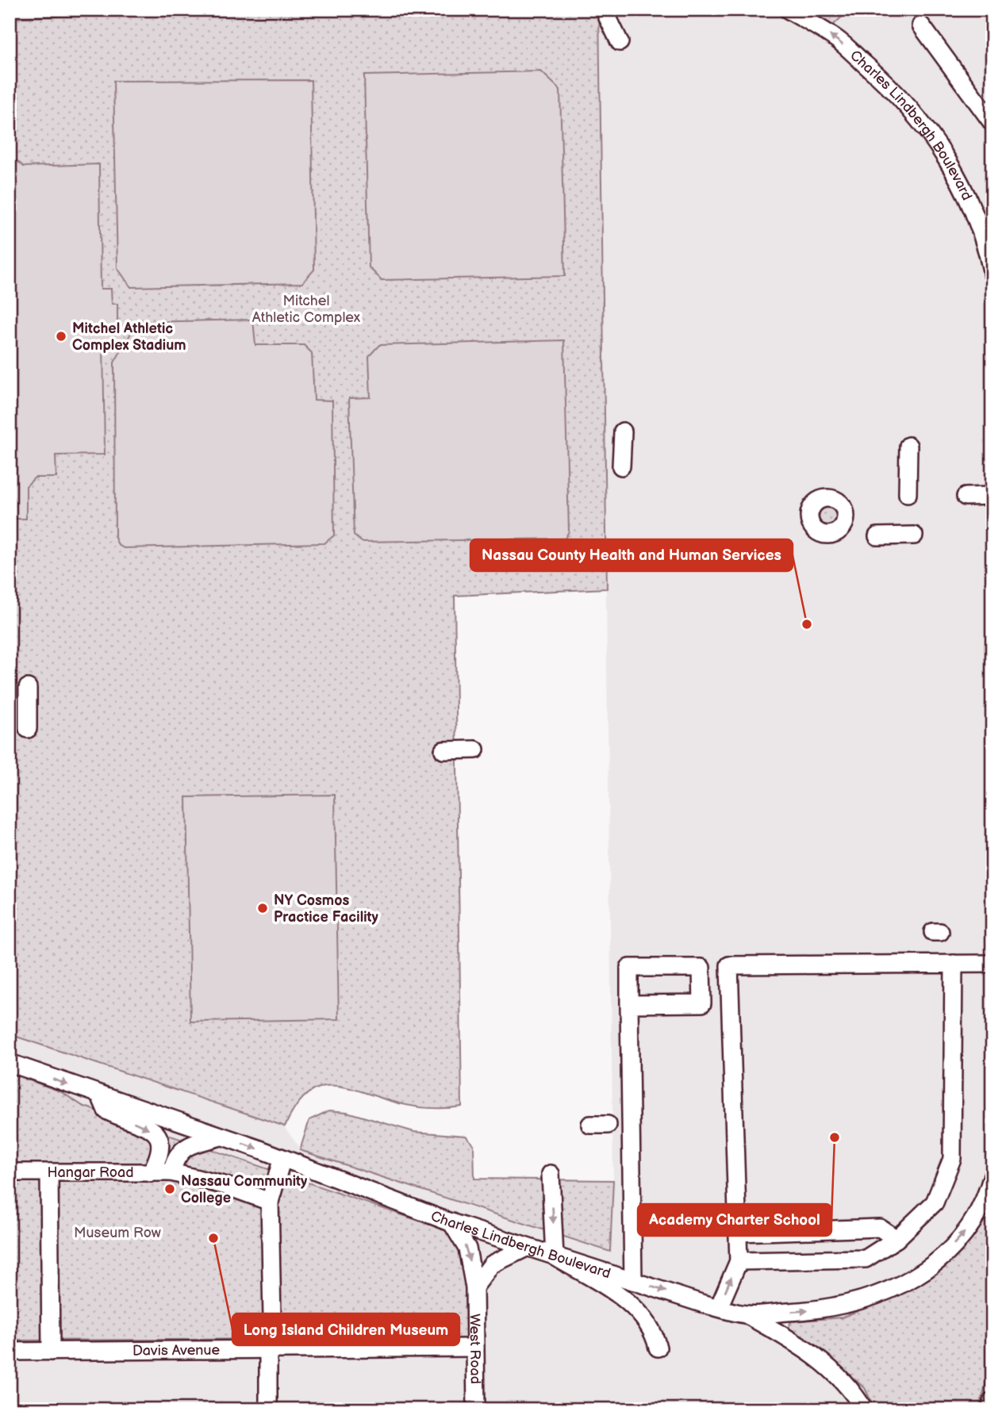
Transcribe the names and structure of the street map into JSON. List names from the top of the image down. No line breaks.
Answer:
{"streets":{"street":["Charles Lindbergh Boulevard","Hangar Road","West Road","Davis Avenue"]},"crossings":[["Charles Lindbergh Boulevard","West Road"],["West Road","Davis Avenue"]],"parks":["Mitchel Athletic Complex","Museum Row"],"places":["Mitchel Athletic Complex Stadium","Nassau County Health and Human Services","NY Cosmos Practice Facility","Academy Charter School","Nassau Community College","Long Island Children Museum"]}
